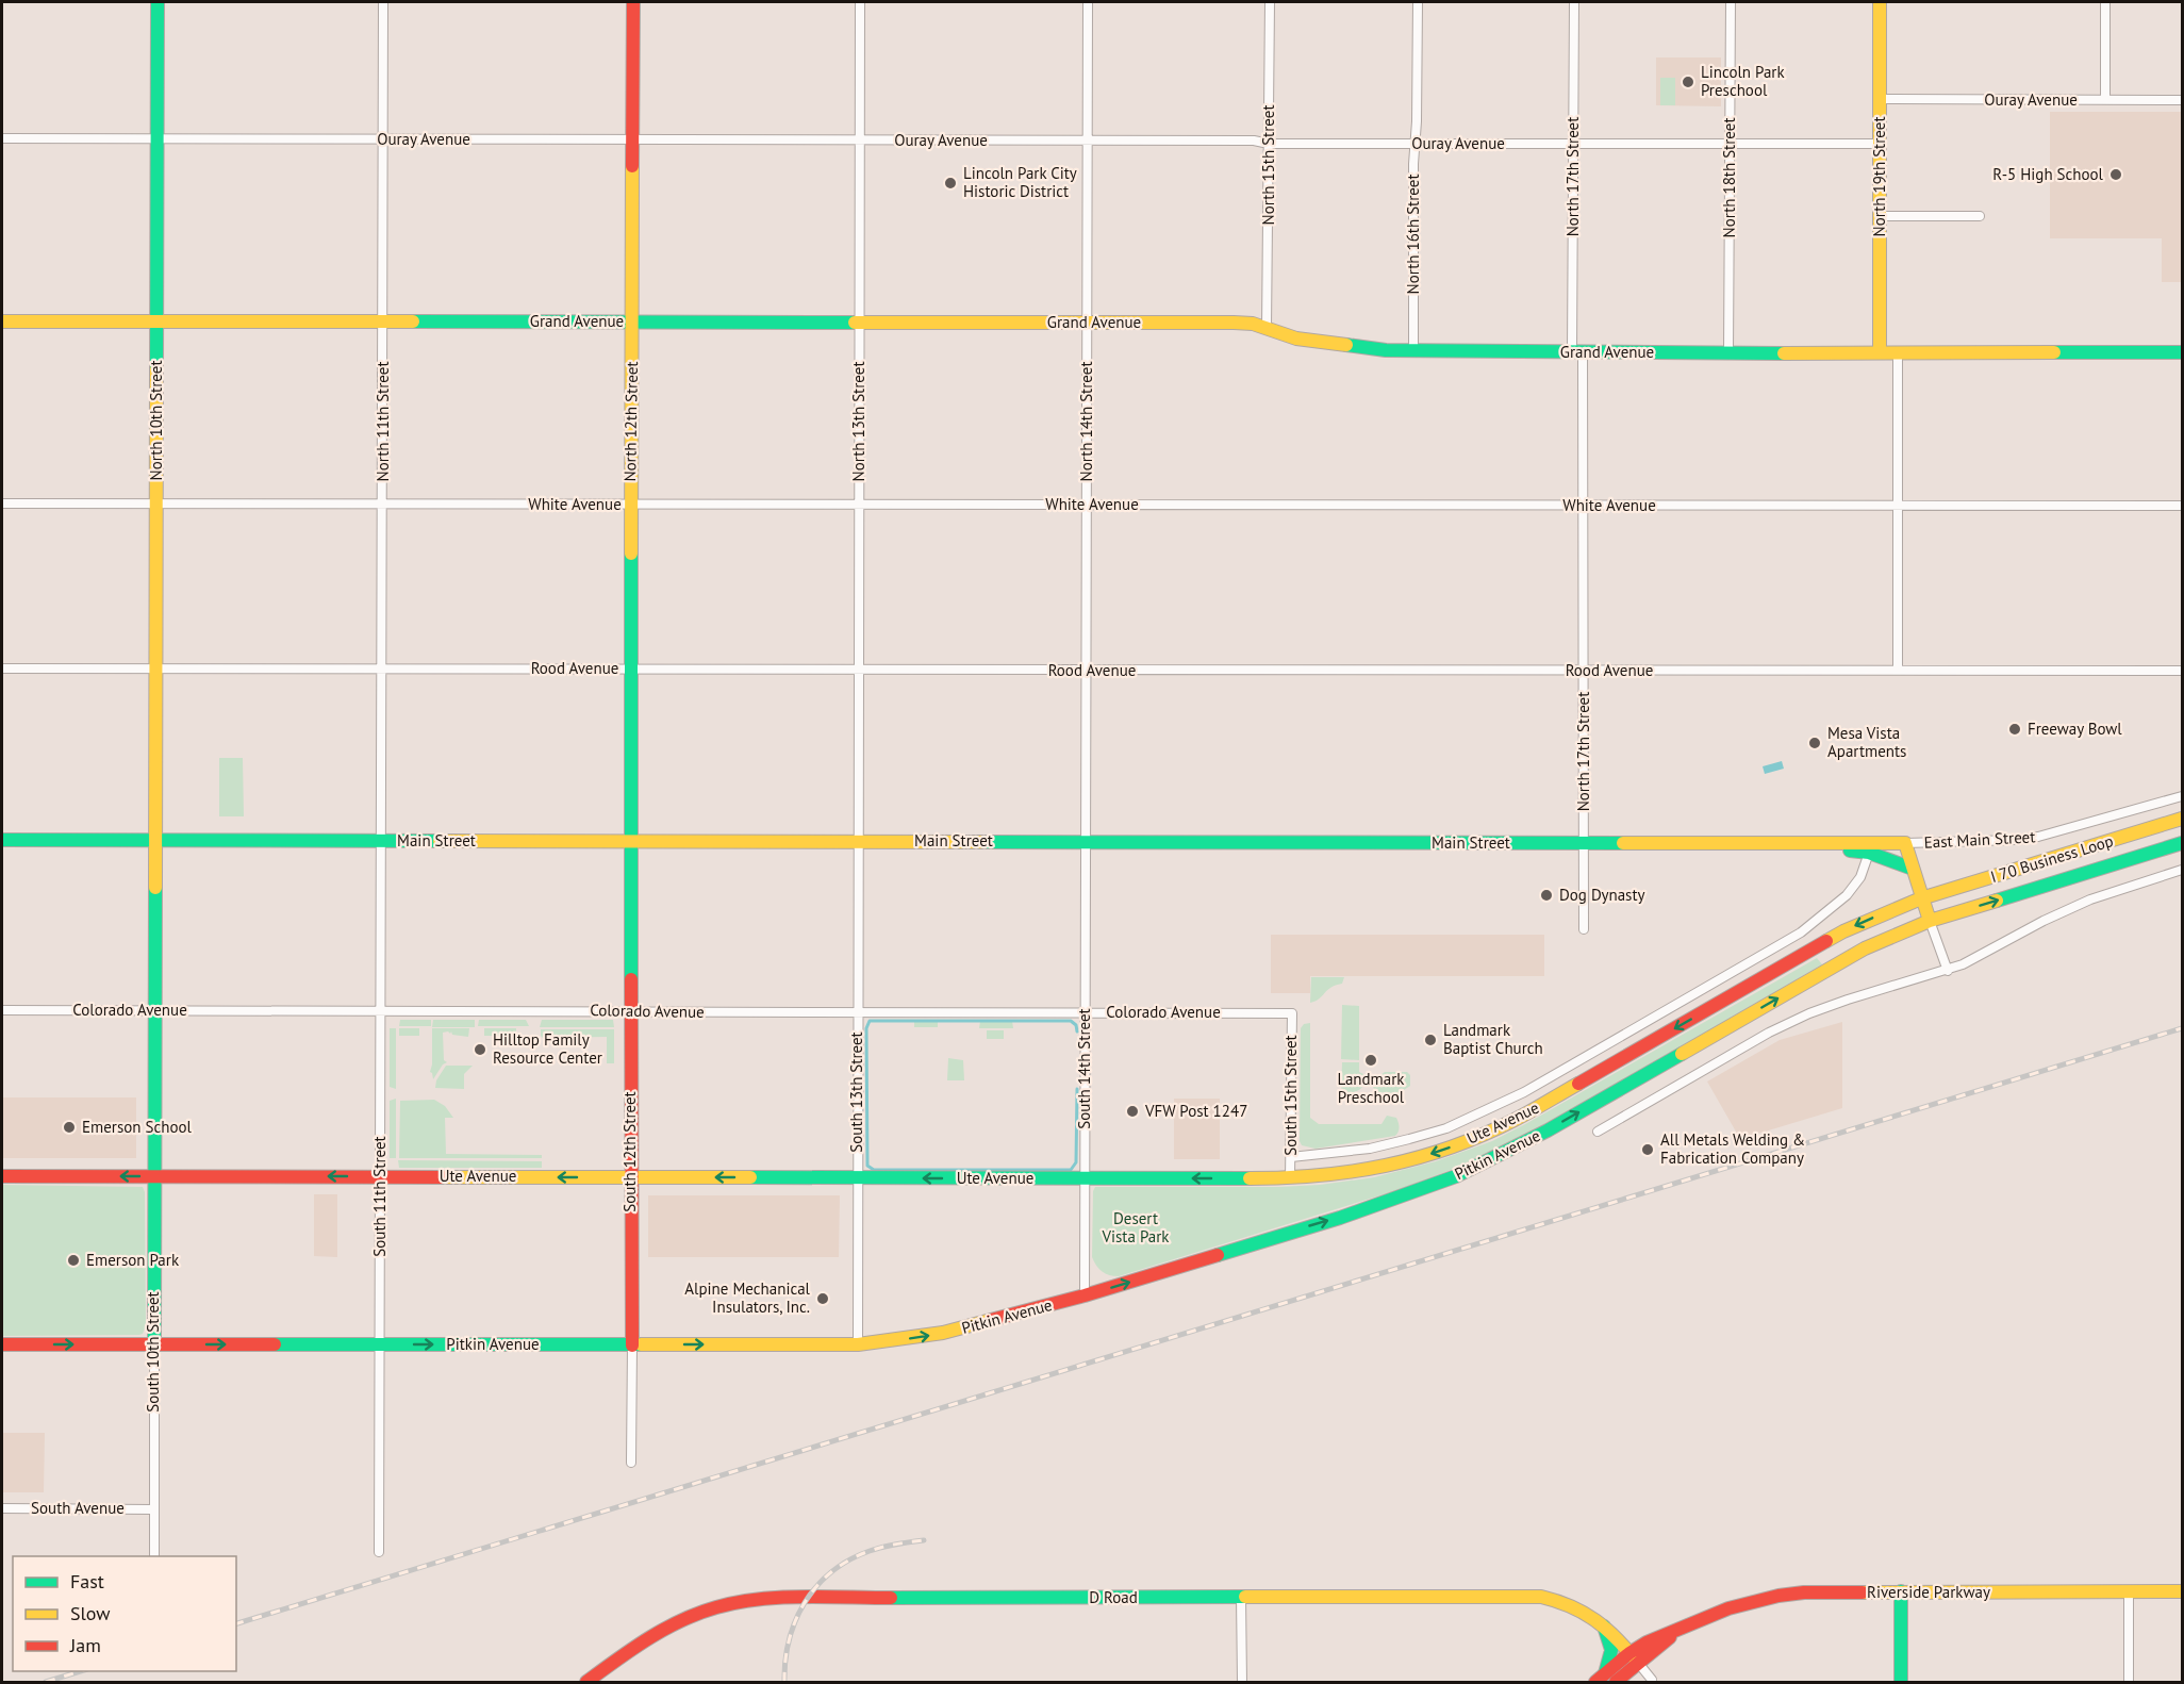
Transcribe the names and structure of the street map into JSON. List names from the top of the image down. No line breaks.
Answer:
{"streets":{"main road":["North 19th Street","Grand Avenue","North 10th Street","North 12th Street","East Main Street","Main Street","I 70 Business Loop","Ute Avenue","South 12th Street","Pitkin Avenue","South 10th Street","Riverside Parkway","D Road"],"street":["Ouray Avenue","North 15th Street","North 17th Street","North 18th Street","North 16th Street","North 11th Street","North 13th Street","North 14th Street","White Avenue","Rood Avenue","Colorado Avenue","South 14th Street","South 13th Street","South 15th Street","South 11th Street","South Avenue"]},"crossings":[["Ouray Avenue","North 15th Street"],["Ouray Avenue","North 17th Street"],["Ouray Avenue","North 19th Street"],["Ouray Avenue","North 18th Street"],["Ouray Avenue","North 16th Street"],["Ouray Avenue","North 10th Street"],["Ouray Avenue","North 11th Street"],["Ouray Avenue","North 12th Street"],["Ouray Avenue","North 13th Street"],["Ouray Avenue","North 14th Street"],["North 15th Street","Grand Avenue"],["North 17th Street","Grand Avenue"],["North 17th Street","White Avenue"],["North 17th Street","Rood Avenue"],["North 17th Street","Main Street"],["North 19th Street","Grand Avenue"],["North 18th Street","Grand Avenue"],["North 16th Street","Grand Avenue"],["Grand Avenue","North 10th Street"],["Grand Avenue","North 11th Street"],["Grand Avenue","North 12th Street"],["Grand Avenue","North 13th Street"],["Grand Avenue","North 14th Street"],["North 10th Street","White Avenue"],["North 10th Street","Rood Avenue"],["North 10th Street","Main Street"],["North 10th Street","South 10th Street"],["North 11th Street","White Avenue"],["North 11th Street","Rood Avenue"],["North 11th Street","Main Street"],["North 11th Street","South 11th Street"],["North 12th Street","White Avenue"],["North 12th Street","Rood Avenue"],["North 12th Street","Main Street"],["North 12th Street","South 12th Street"],["North 13th Street","White Avenue"],["North 13th Street","Rood Avenue"],["North 13th Street","Main Street"],["North 13th Street","South 13th Street"],["North 14th Street","White Avenue"],["North 14th Street","Rood Avenue"],["North 14th Street","Main Street"],["North 14th Street","South 14th Street"],["East Main Street","Main Street"],["East Main Street","I 70 Business Loop"],["East Main Street","Ute Avenue"],["East Main Street","Pitkin Avenue"],["Main Street","South 14th Street"],["Main Street","South 13th Street"],["Main Street","South 12th Street"],["Main Street","South 11th Street"],["Main Street","South 10th Street"],["I 70 Business Loop","Ute Avenue"],["I 70 Business Loop","Pitkin Avenue"],["Colorado Avenue","South 14th Street"],["Colorado Avenue","South 13th Street"],["Colorado Avenue","South 15th Street"],["Colorado Avenue","South 12th Street"],["Colorado Avenue","South 11th Street"],["Colorado Avenue","South 10th Street"],["South 14th Street","Ute Avenue"],["South 14th Street","Pitkin Avenue"],["South 13th Street","Ute Avenue"],["South 13th Street","Pitkin Avenue"],["South 15th Street","Ute Avenue"],["Ute Avenue","South 12th Street"],["Ute Avenue","South 11th Street"],["Ute Avenue","South 10th Street"],["South 12th Street","Pitkin Avenue"],["Pitkin Avenue","South 11th Street"],["Pitkin Avenue","South 10th Street"],["South 10th Street","South Avenue"],["Riverside Parkway","D Road"]],"one_way":["Ute Avenue","Pitkin Avenue"],"parks":["Desert Vista Park"],"places":["Lincoln Park Preschool","R-5 High School","Lincoln Park City Historic District","Freeway Bowl","Mesa Vista Apartments","Dog Dynasty","Landmark Baptist Church","Hilltop Family Resource Center","Landmark Preschool","VFW Post 1247","Emerson School","All Metals Welding & Fabrication Company","Emerson Park","Alpine Mechanical Insulators, Inc."],"legend":["Fast","Slow","Jam"]}
